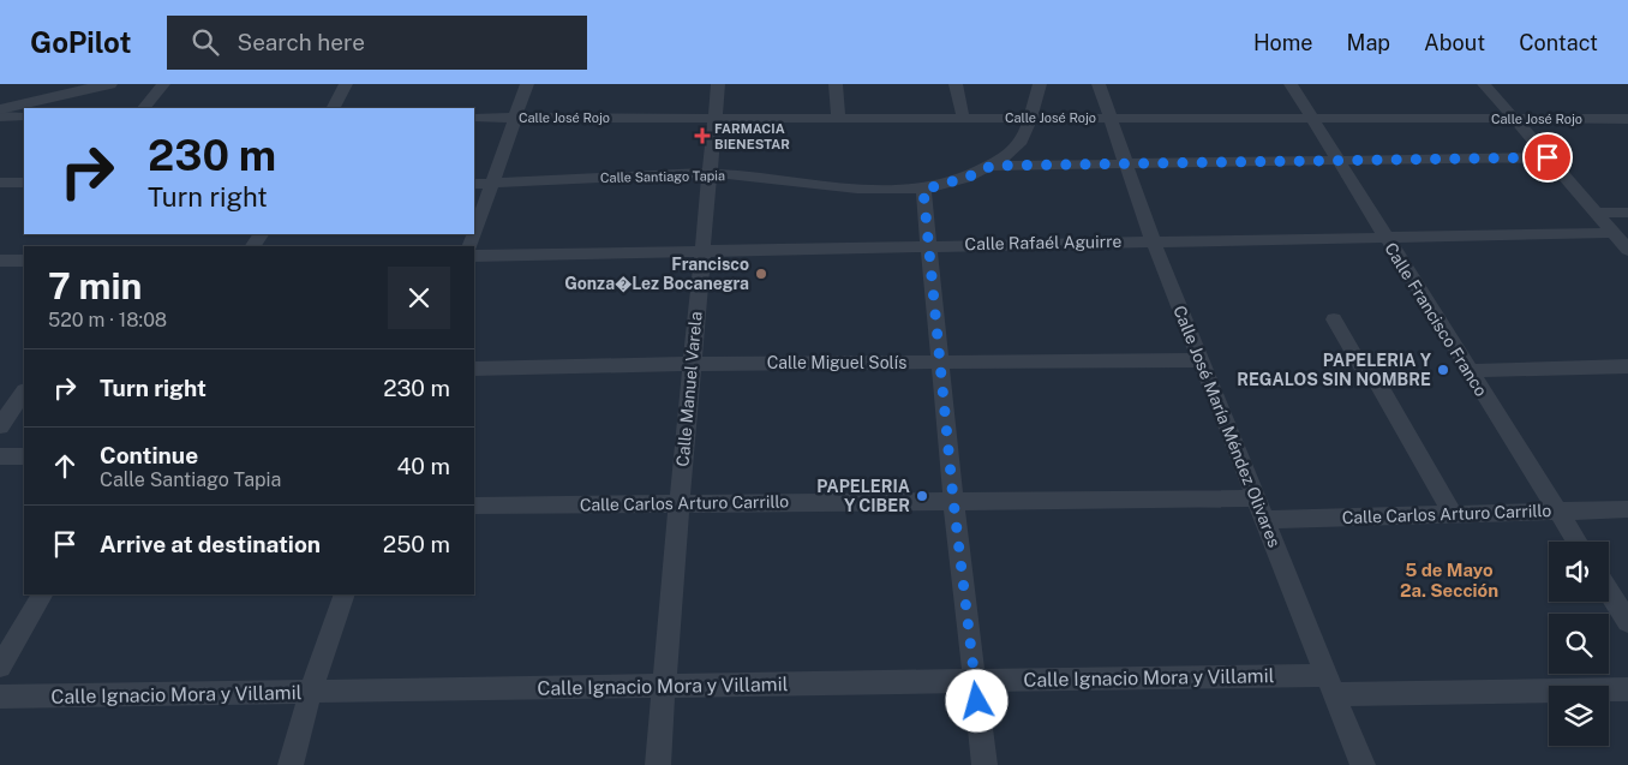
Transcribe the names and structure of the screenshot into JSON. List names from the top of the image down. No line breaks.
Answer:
{"streets":{"street":["Calle José Rojo","Calle Santiago Tapia","Calle Rafaél Aguirre","Calle Francisco Franco","Calle Miguel Solís","Calle Manuel Varela","Calle José María Méndez Olivares","Calle Carlos Arturo Carrillo","Calle Ignacio Mora y Villamil"]},"crossings":[["Calle José Rojo","Calle Francisco Franco"],["Calle José Rojo","Calle Manuel Varela"],["Calle José Rojo","Calle José María Méndez Olivares"],["Calle Santiago Tapia","Calle Manuel Varela"],["Calle Rafaél Aguirre","Calle Francisco Franco"],["Calle Rafaél Aguirre","Calle Manuel Varela"],["Calle Rafaél Aguirre","Calle José María Méndez Olivares"],["Calle Francisco Franco","Calle Carlos Arturo Carrillo"],["Calle Miguel Solís","Calle Manuel Varela"],["Calle Miguel Solís","Calle José María Méndez Olivares"],["Calle Manuel Varela","Calle Carlos Arturo Carrillo"],["Calle Manuel Varela","Calle Ignacio Mora y Villamil"],["Calle José María Méndez Olivares","Calle Carlos Arturo Carrillo"],["Calle José María Méndez Olivares","Calle Ignacio Mora y Villamil"]],"districts":["5 de Mayo 2a. Sección"],"places":{"health":["FARMACIA BIENESTAR"],"other":["Francisco Gonza�Lez Bocanegra","PAPELERIA Y REGALOS SIN NOMBRE","PAPELERIA Y CIBER"]},"page":{"header":"GoPilot","search":"Search here","nav":["Home","Map","About","Contact"],"turn":["230 m","Turn right"],"heading":["7 min","520 m · 18:08"],"list":[{"name":"Turn right","value":"230 m"},{"name":"Continue","note":"Calle Santiago Tapia","value":"40 m"},{"name":"Arrive at destination","value":"250 m"}]}}
